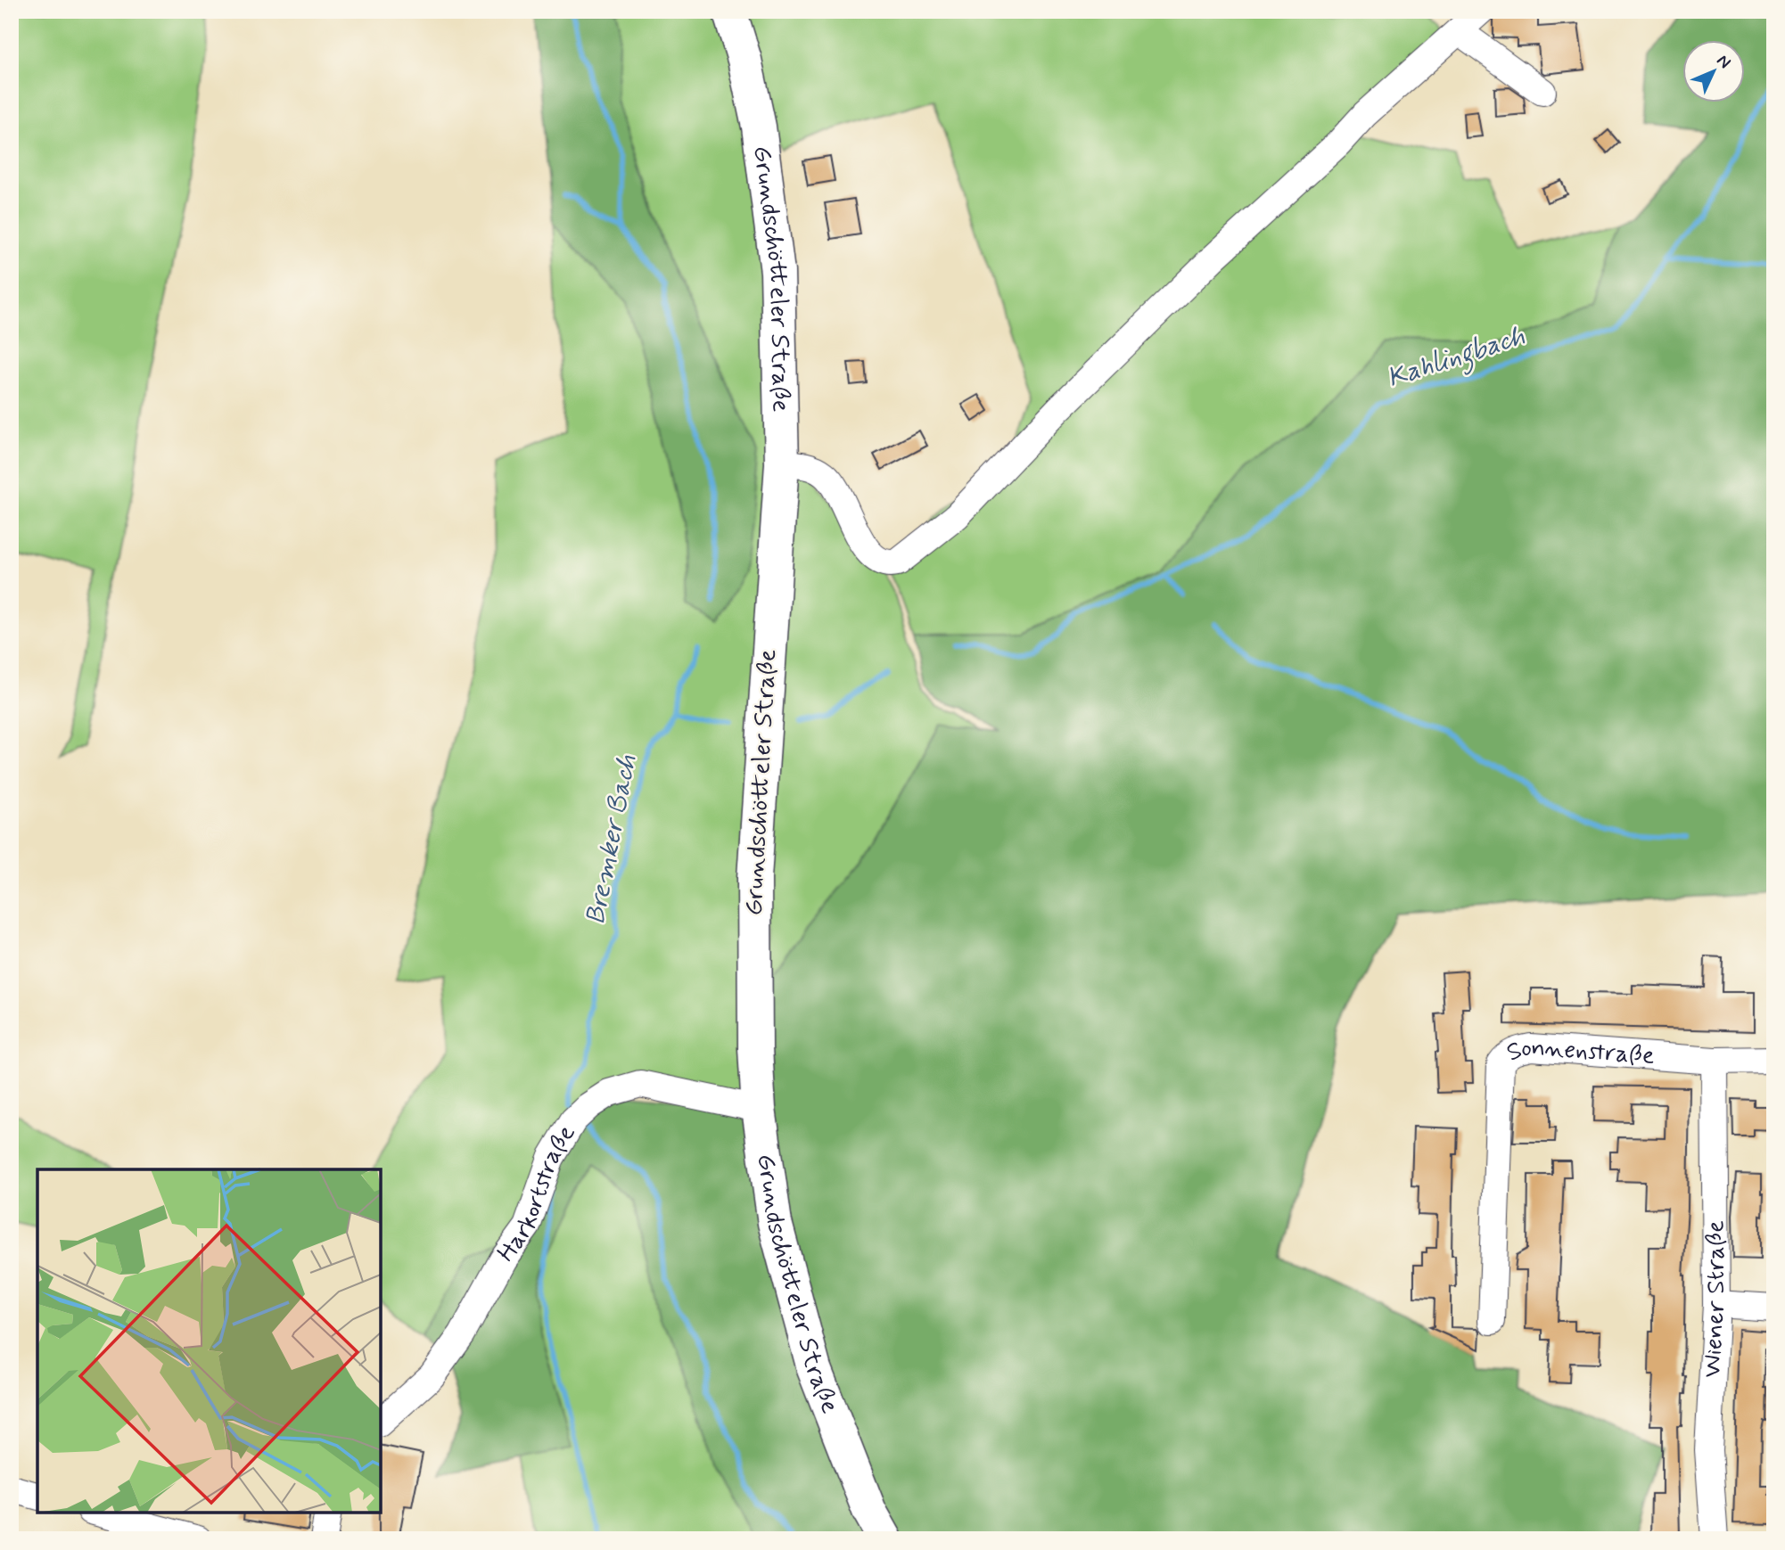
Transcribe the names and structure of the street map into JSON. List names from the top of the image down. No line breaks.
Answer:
{"streets":{"main road":["Grundschötteler Straße"],"street":["Sonnenstraße","Harkortstraße","Wiener Straße"]},"crossings":[["Grundschötteler Straße","Harkortstraße"],["Sonnenstraße","Wiener Straße"]],"water":["Kahlingbach","Bremker Bach"],"north":"top right"}
